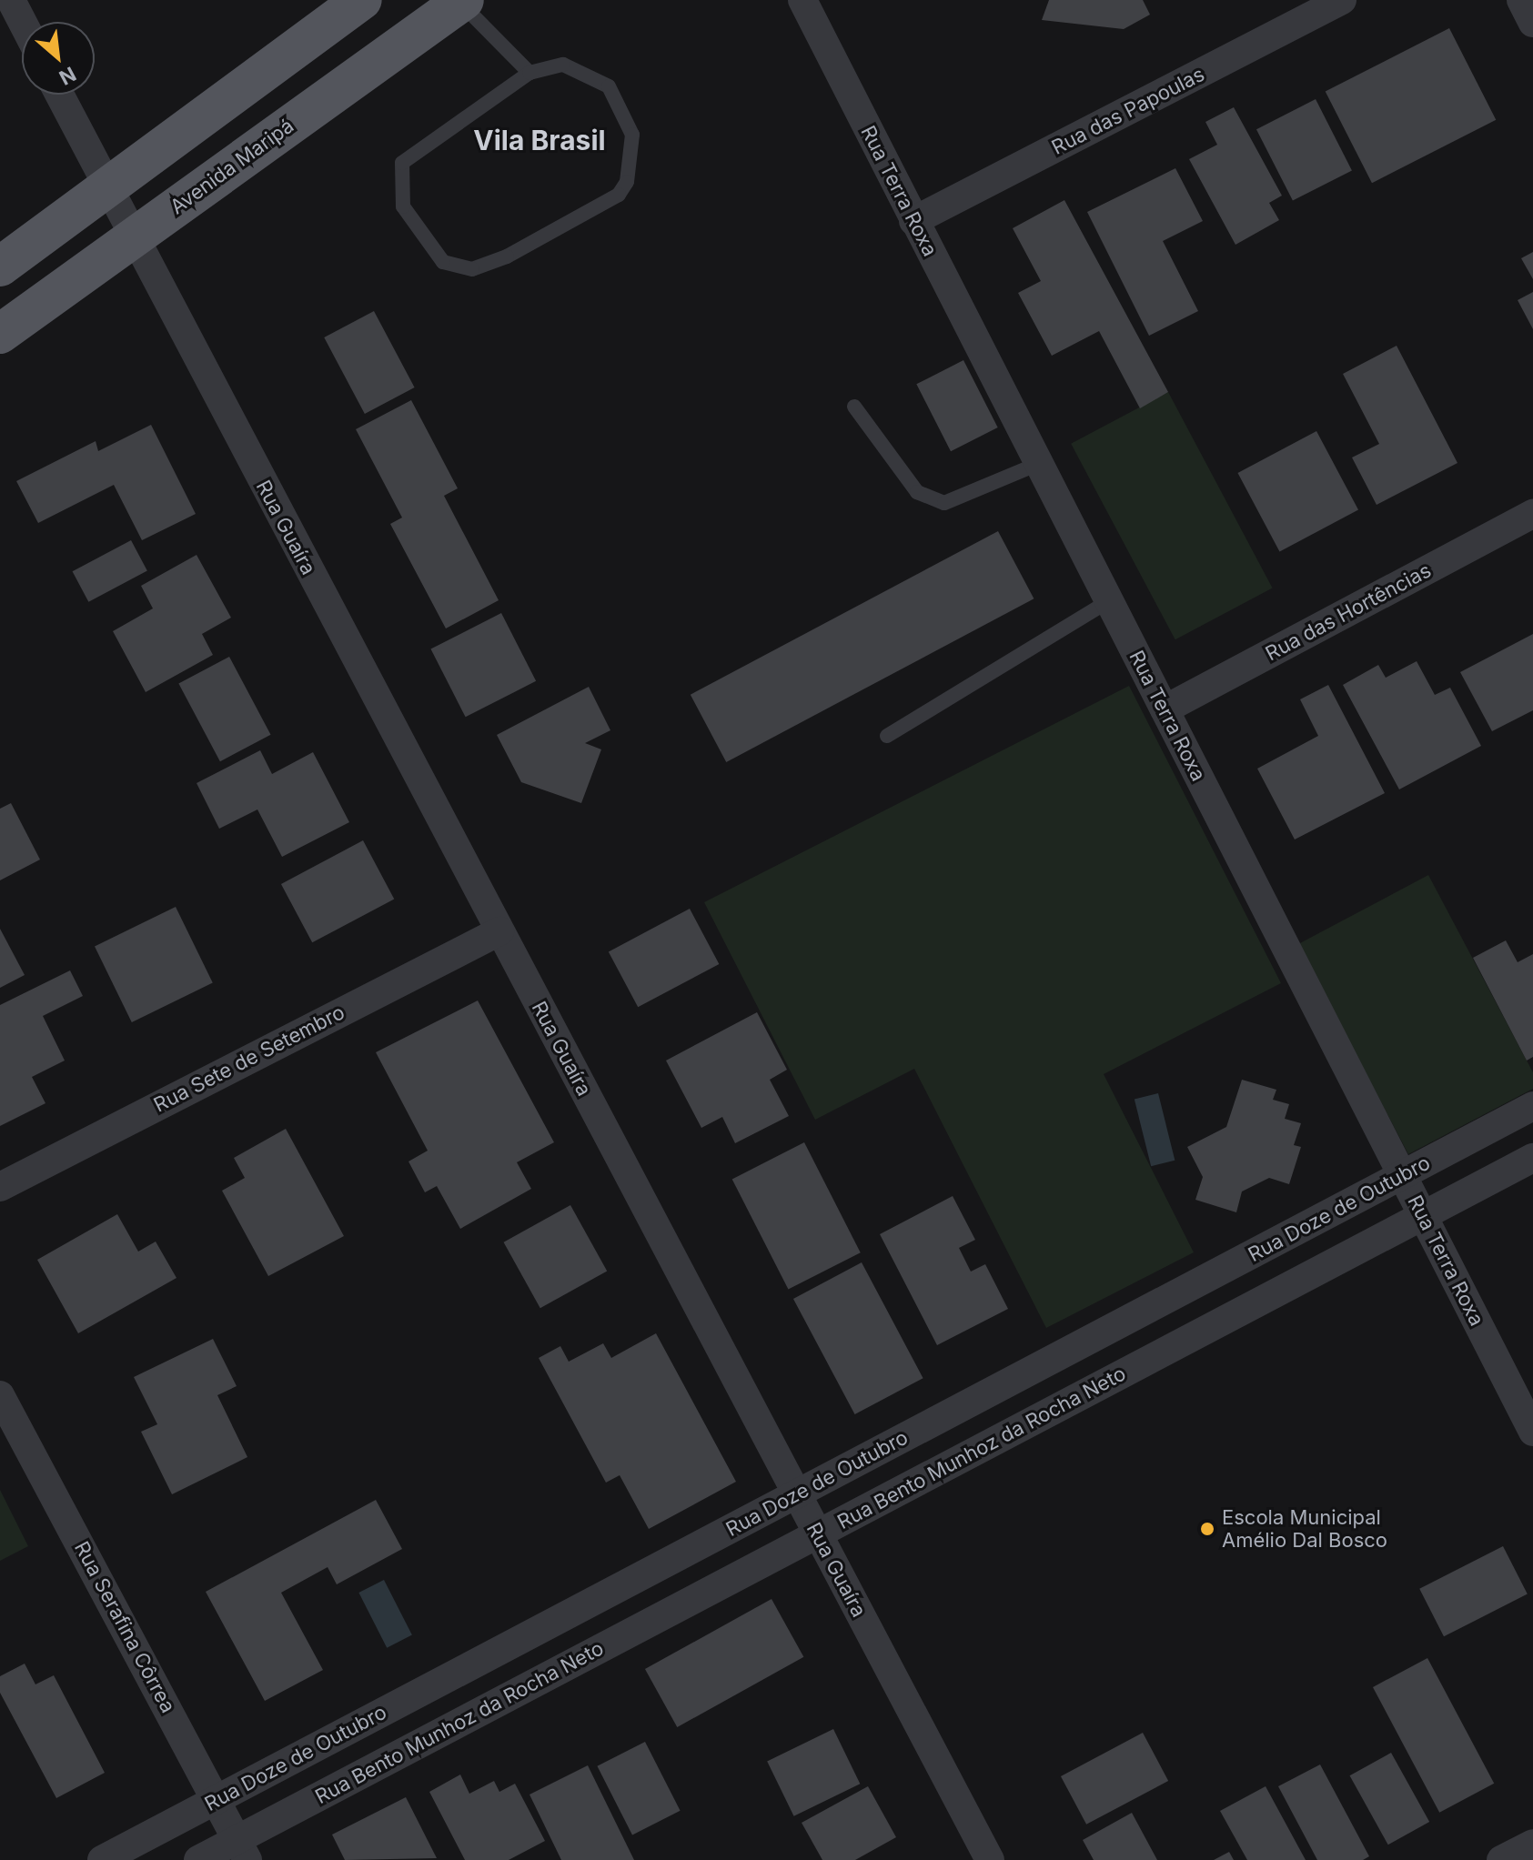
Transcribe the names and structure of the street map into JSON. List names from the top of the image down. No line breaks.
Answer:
{"streets":{"main road":["Avenida Maripá"],"street":["Rua das Papoulas","Rua Terra Roxa","Rua Guaíra","Rua das Hortências","Rua Sete de Setembro","Rua Doze de Outubro","Rua Bento Munhoz da Rocha Neto","Rua Serafina Côrrea"]},"crossings":[["Rua das Papoulas","Rua Terra Roxa"],["Avenida Maripá","Rua Guaíra"],["Rua Terra Roxa","Rua das Hortências"],["Rua Terra Roxa","Rua Doze de Outubro"],["Rua Terra Roxa","Rua Bento Munhoz da Rocha Neto"],["Rua Guaíra","Rua Sete de Setembro"],["Rua Guaíra","Rua Doze de Outubro"],["Rua Guaíra","Rua Bento Munhoz da Rocha Neto"],["Rua Doze de Outubro","Rua Serafina Côrrea"],["Rua Bento Munhoz da Rocha Neto","Rua Serafina Côrrea"]],"districts":["Vila Brasil"],"places":["Escola Municipal Amélio Dal Bosco"],"north":"bottom right"}
